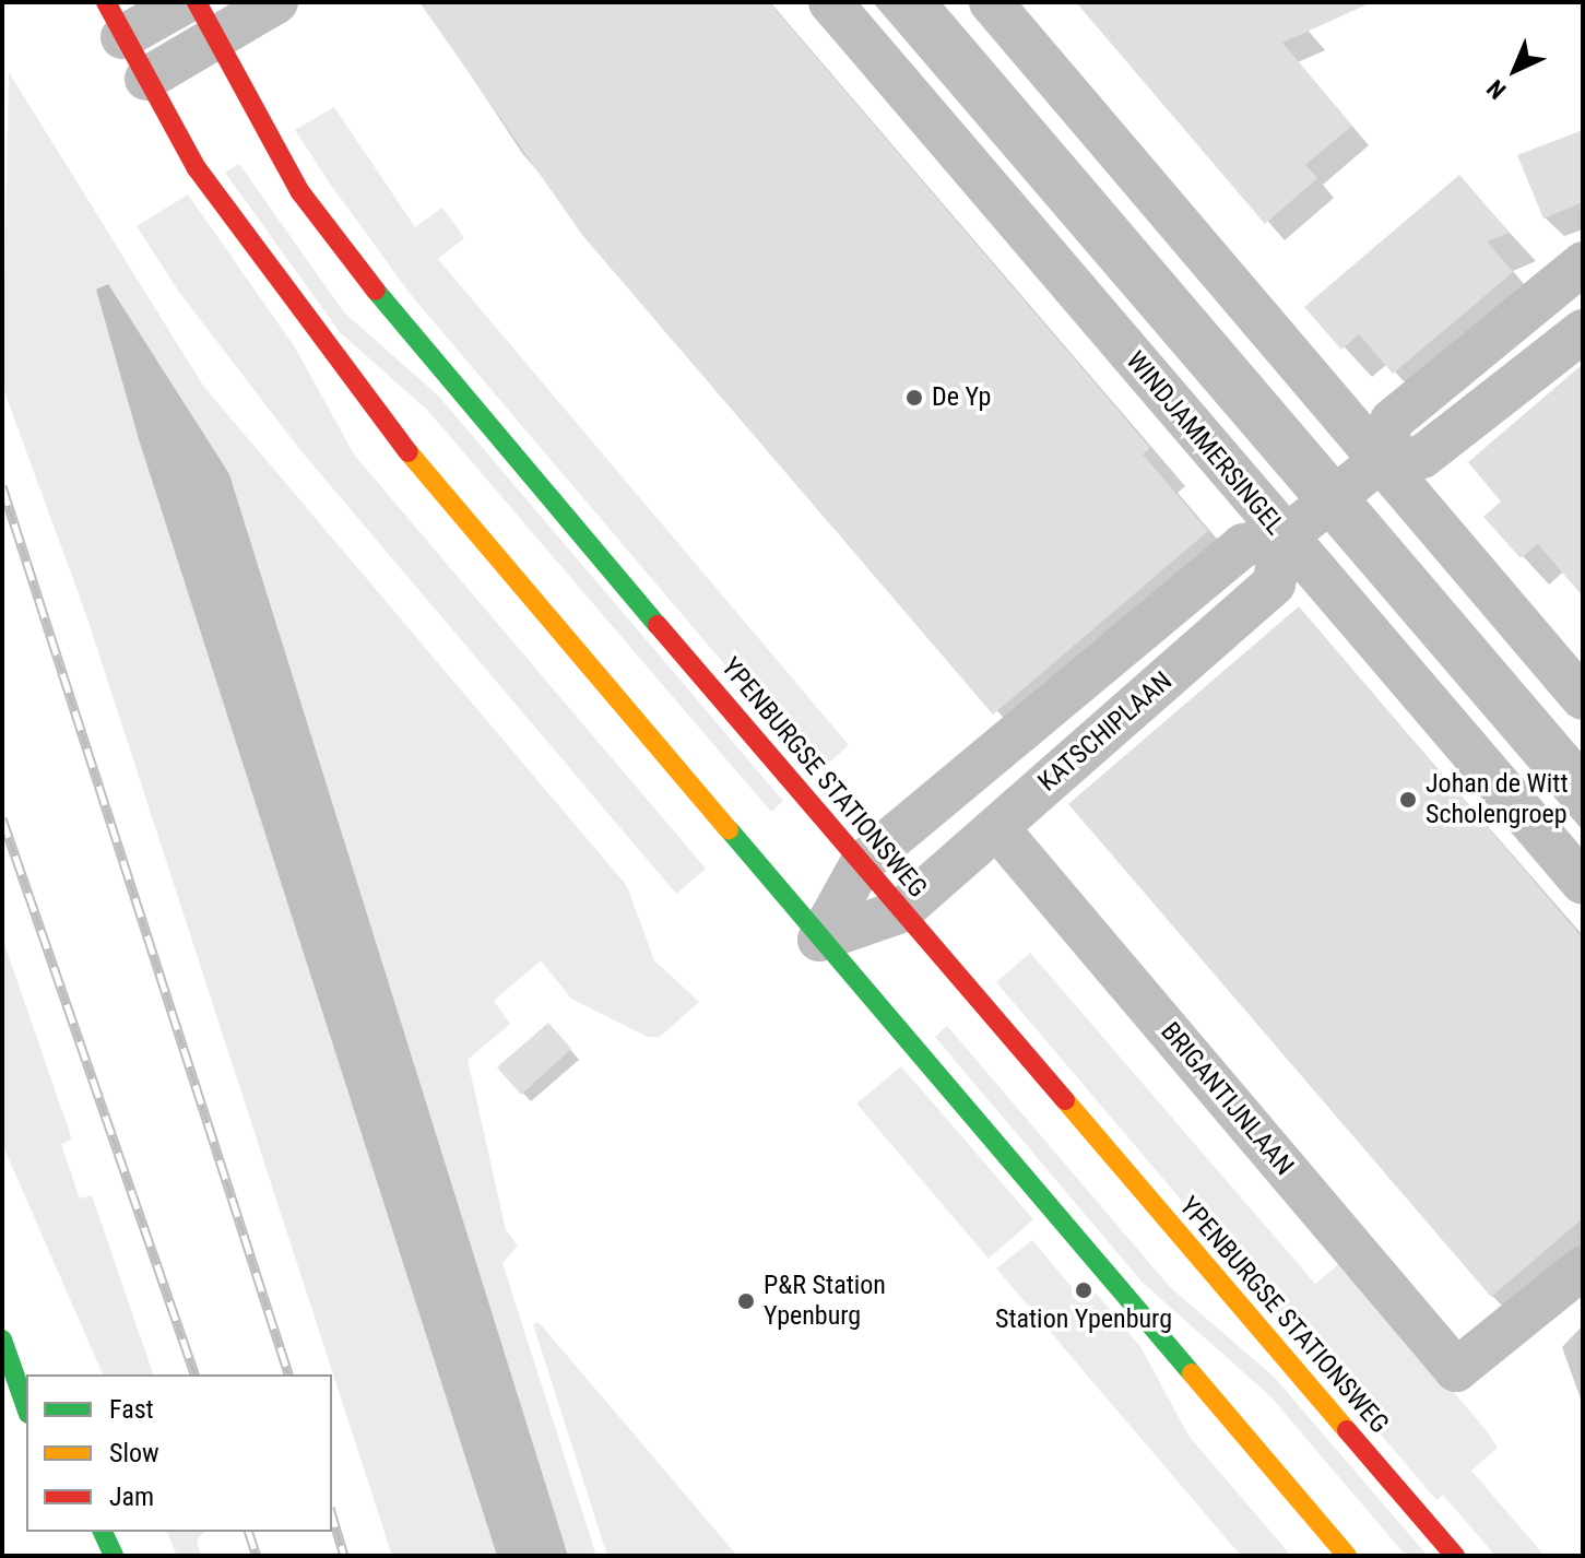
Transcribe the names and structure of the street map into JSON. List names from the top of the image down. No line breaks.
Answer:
{"streets":{"main road":["YPENBURGSE STATIONSWEG"],"street":["WINDJAMMERSINGEL","KATSCHIPLAAN","BRIGANTIJNLAAN"]},"crossings":[["WINDJAMMERSINGEL","KATSCHIPLAAN"],["KATSCHIPLAAN","YPENBURGSE STATIONSWEG"],["KATSCHIPLAAN","BRIGANTIJNLAAN"]],"places":["De Yp","Johan de Witt Scholengroep","Station Ypenburg","P&R Station Ypenburg"],"legend":["Fast","Slow","Jam"],"north":"bottom left"}
